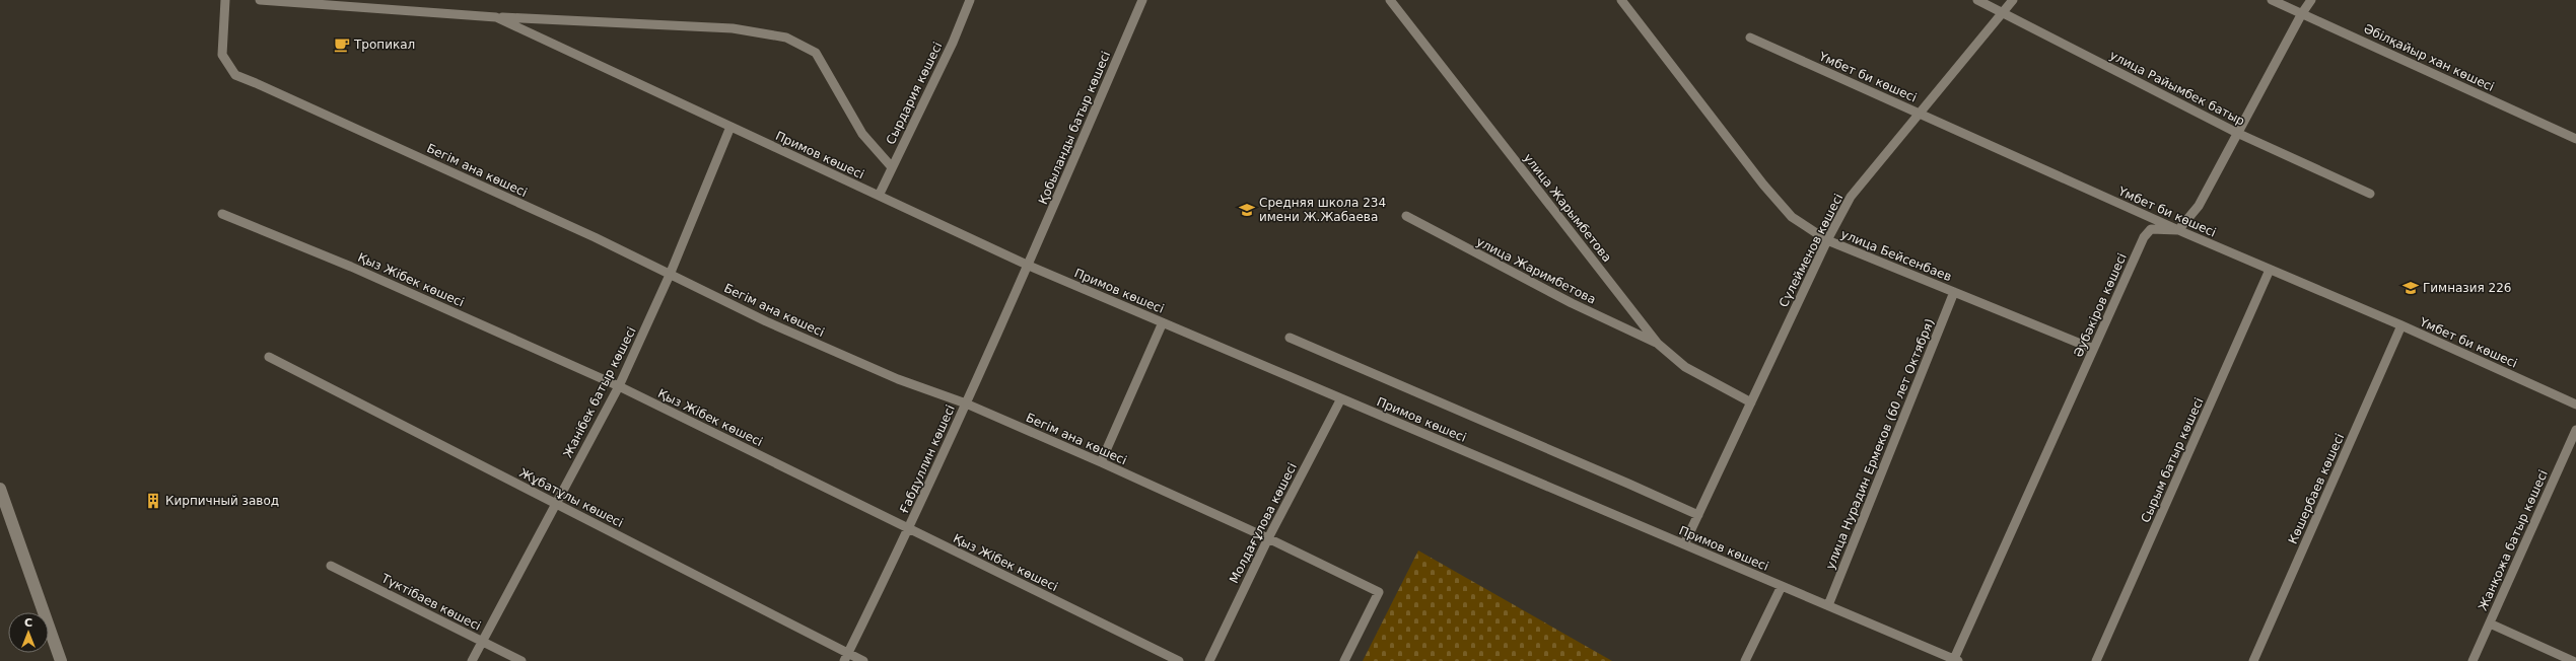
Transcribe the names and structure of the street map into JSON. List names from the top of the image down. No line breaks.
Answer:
{"streets":{"street":["Әбілқайыр хан көшесі","Үмбет би көшесі","улица Райымбек батыр","Сырдария көшесі","Қобыланды батыр көшесі","Примов көшесі","Бегім ана көшесі","улица Жарымбетова","Сүлейменов көшесі","улица Бейсенбаев","улица Жаримбетова","Қыз Жібек көшесі","Әубәкіров көшесі","Жанібек батыр көшесі","улица Нурадин Ермеков (60 лет Октября)","Ғабдуллин көшесі","Сырым батыр көшесі","Көшербаев көшесі","Жұбатұлы көшесі","Молдағұлова көшесі","Жанқожа батыр көшесі","Түктібаев көшесі"]},"crossings":[["Үмбет би көшесі","Сүлейменов көшесі"],["Үмбет би көшесі","Әубәкіров көшесі"],["Үмбет би көшесі","Сырым батыр көшесі"],["Үмбет би көшесі","Көшербаев көшесі"],["улица Райымбек батыр","Сүлейменов көшесі"],["Сырдария көшесі","Примов көшесі"],["Қобыланды батыр көшесі","Примов көшесі"],["Қобыланды батыр көшесі","Ғабдуллин көшесі"],["Примов көшесі","Сүлейменов көшесі"],["Примов көшесі","Әубәкіров көшесі"],["Примов көшесі","Жанібек батыр көшесі"],["Примов көшесі","улица Нурадин Ермеков (60 лет Октября)"],["Примов көшесі","Ғабдуллин көшесі"],["Примов көшесі","Молдағұлова көшесі"],["Бегім ана көшесі","Жанібек батыр көшесі"],["Бегім ана көшесі","Ғабдуллин көшесі"],["Бегім ана көшесі","Молдағұлова көшесі"],["улица Жарымбетова","Сүлейменов көшесі"],["улица Жарымбетова","улица Жаримбетова"],["Сүлейменов көшесі","улица Бейсенбаев"],["улица Бейсенбаев","Әубәкіров көшесі"],["улица Бейсенбаев","улица Нурадин Ермеков (60 лет Октября)"],["Қыз Жібек көшесі","Жанібек батыр көшесі"],["Қыз Жібек көшесі","Ғабдуллин көшесі"],["Жанібек батыр көшесі","Жұбатұлы көшесі"],["Жанібек батыр көшесі","Түктібаев көшесі"],["Ғабдуллин көшесі","Жұбатұлы көшесі"]],"places":{"cafe":["Тропикал"],"school or university":["Средняя школа 234 имени Ж.Жабаева","Гимназия 226"],"building":["Кирпичный завод"]},"north":"top"}
